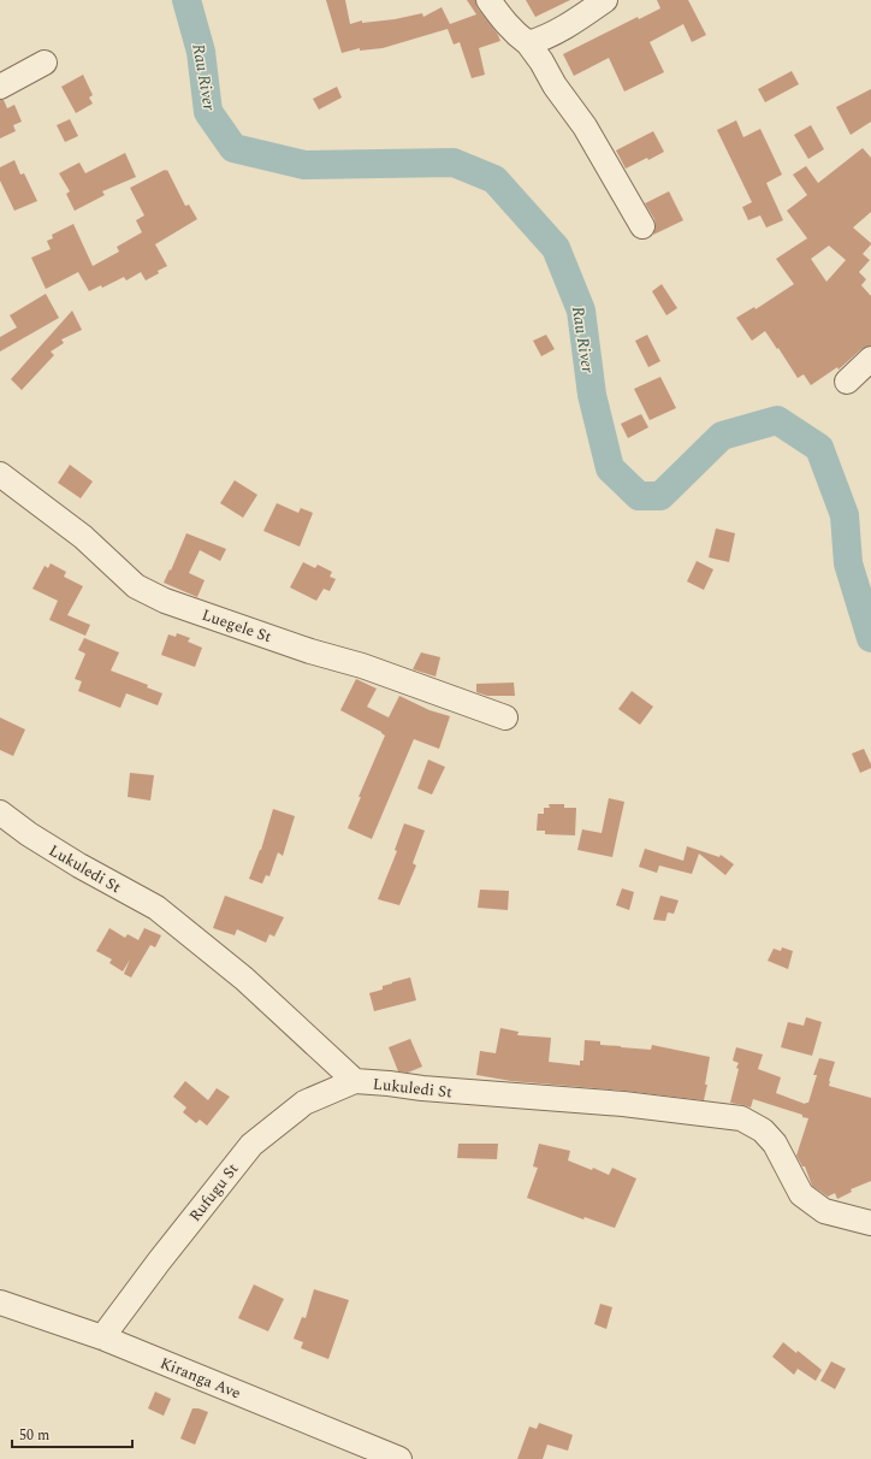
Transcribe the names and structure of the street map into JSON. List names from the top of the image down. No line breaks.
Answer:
{"streets":{"street":["Luegele St","Lukuledi St","Rufugu St","Kiranga Ave"]},"crossings":[["Lukuledi St","Rufugu St"],["Rufugu St","Kiranga Ave"]],"water":["Rau River"],"scale_bar":"50 m"}
